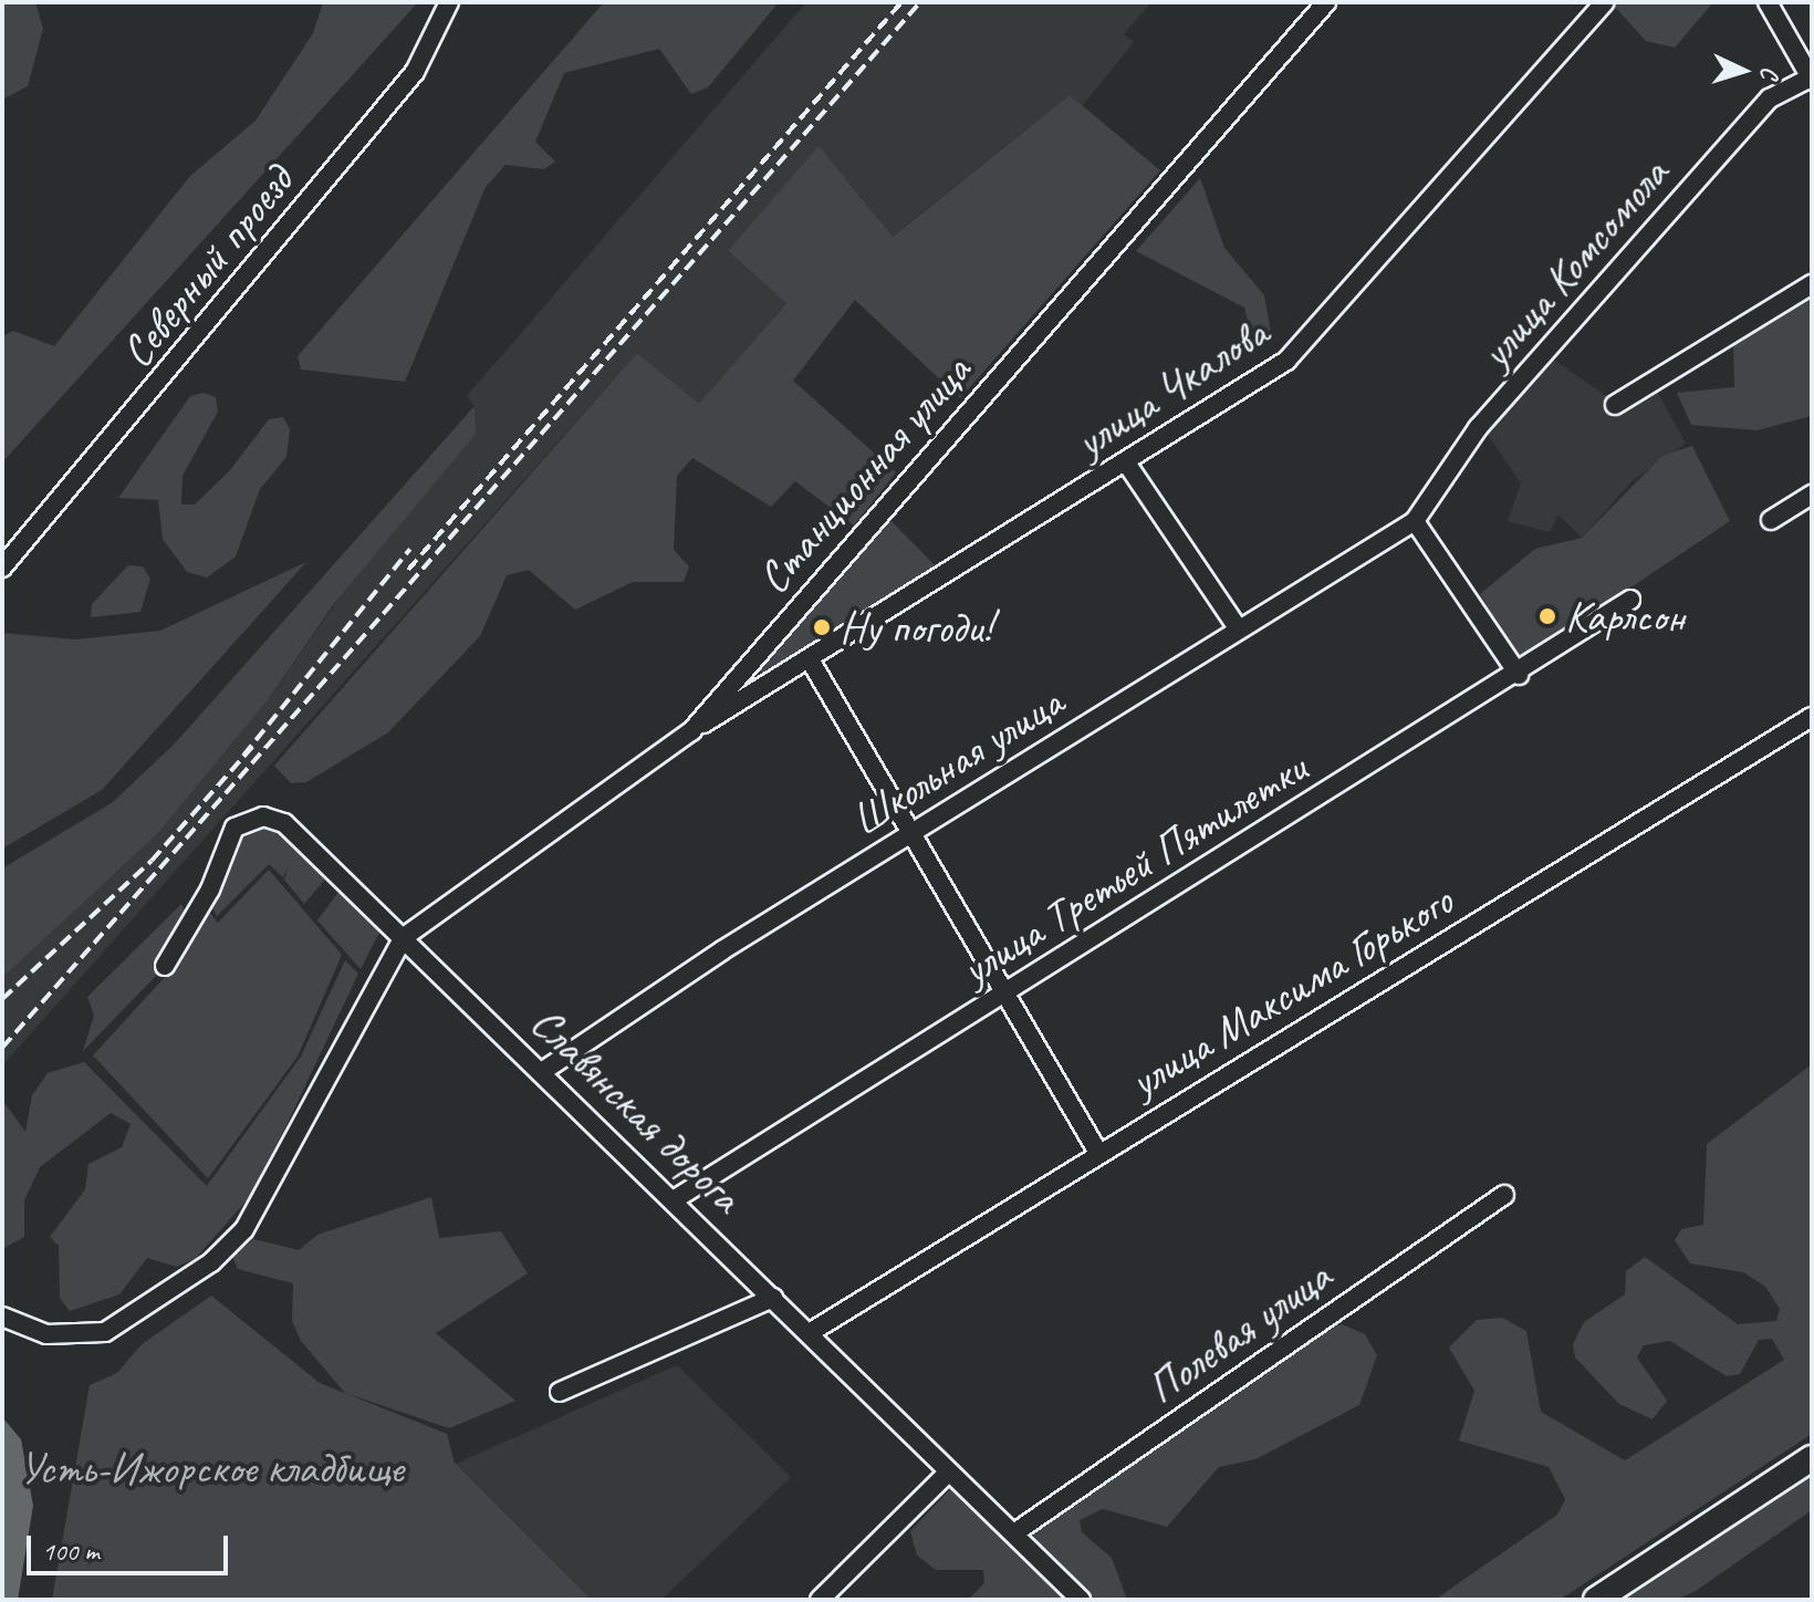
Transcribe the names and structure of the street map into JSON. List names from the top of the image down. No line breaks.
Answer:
{"streets":{"street":["улица Комсомола","Северный проезд","улица Чкалова","Станционная улица","Школьная улица","улица Третьей Пятилетки","улица Максима Горького","Славянская дорога","Полевая улица"]},"crossings":[["улица Комсомола","Школьная улица"],["улица Чкалова","Станционная улица"],["Станционная улица","Славянская дорога"],["Школьная улица","Славянская дорога"],["улица Третьей Пятилетки","Славянская дорога"],["улица Максима Горького","Славянская дорога"],["Славянская дорога","Полевая улица"]],"parks":["Усть-Ижорское кладбище"],"places":["Карлсон","Ну погоди!"],"scale_bar":"100 m","north":"right"}
